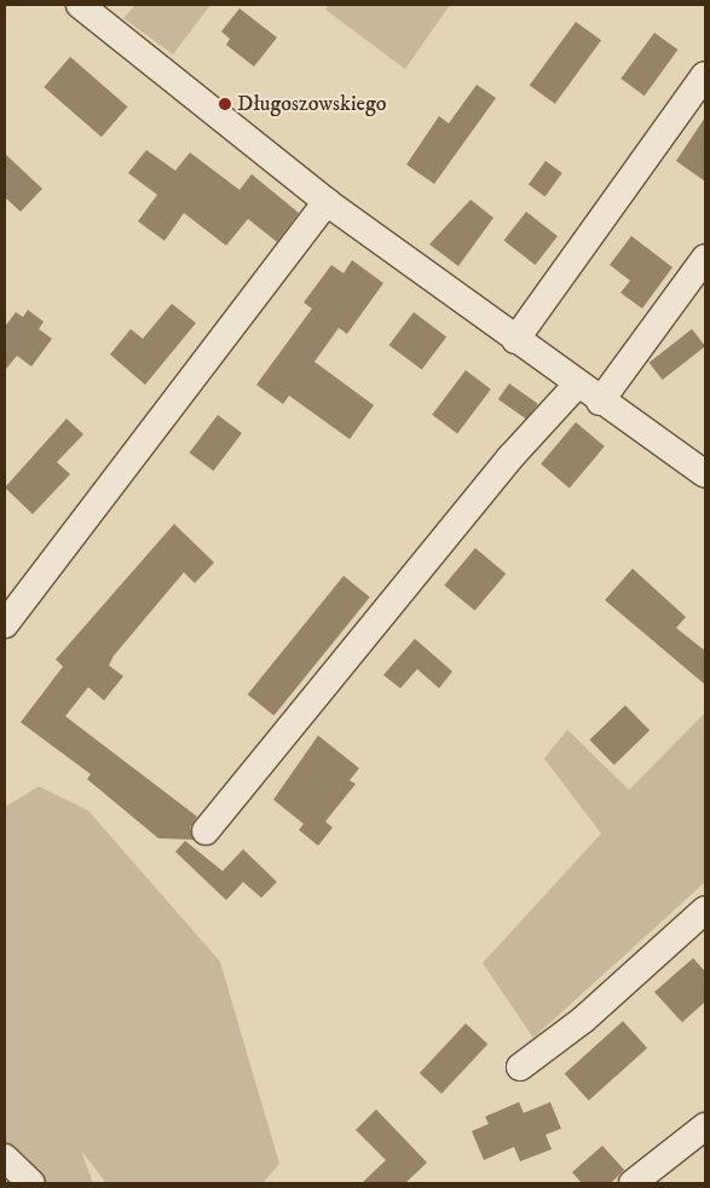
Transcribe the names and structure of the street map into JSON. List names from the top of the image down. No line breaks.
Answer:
{"places":["Długoszowskiego"]}
